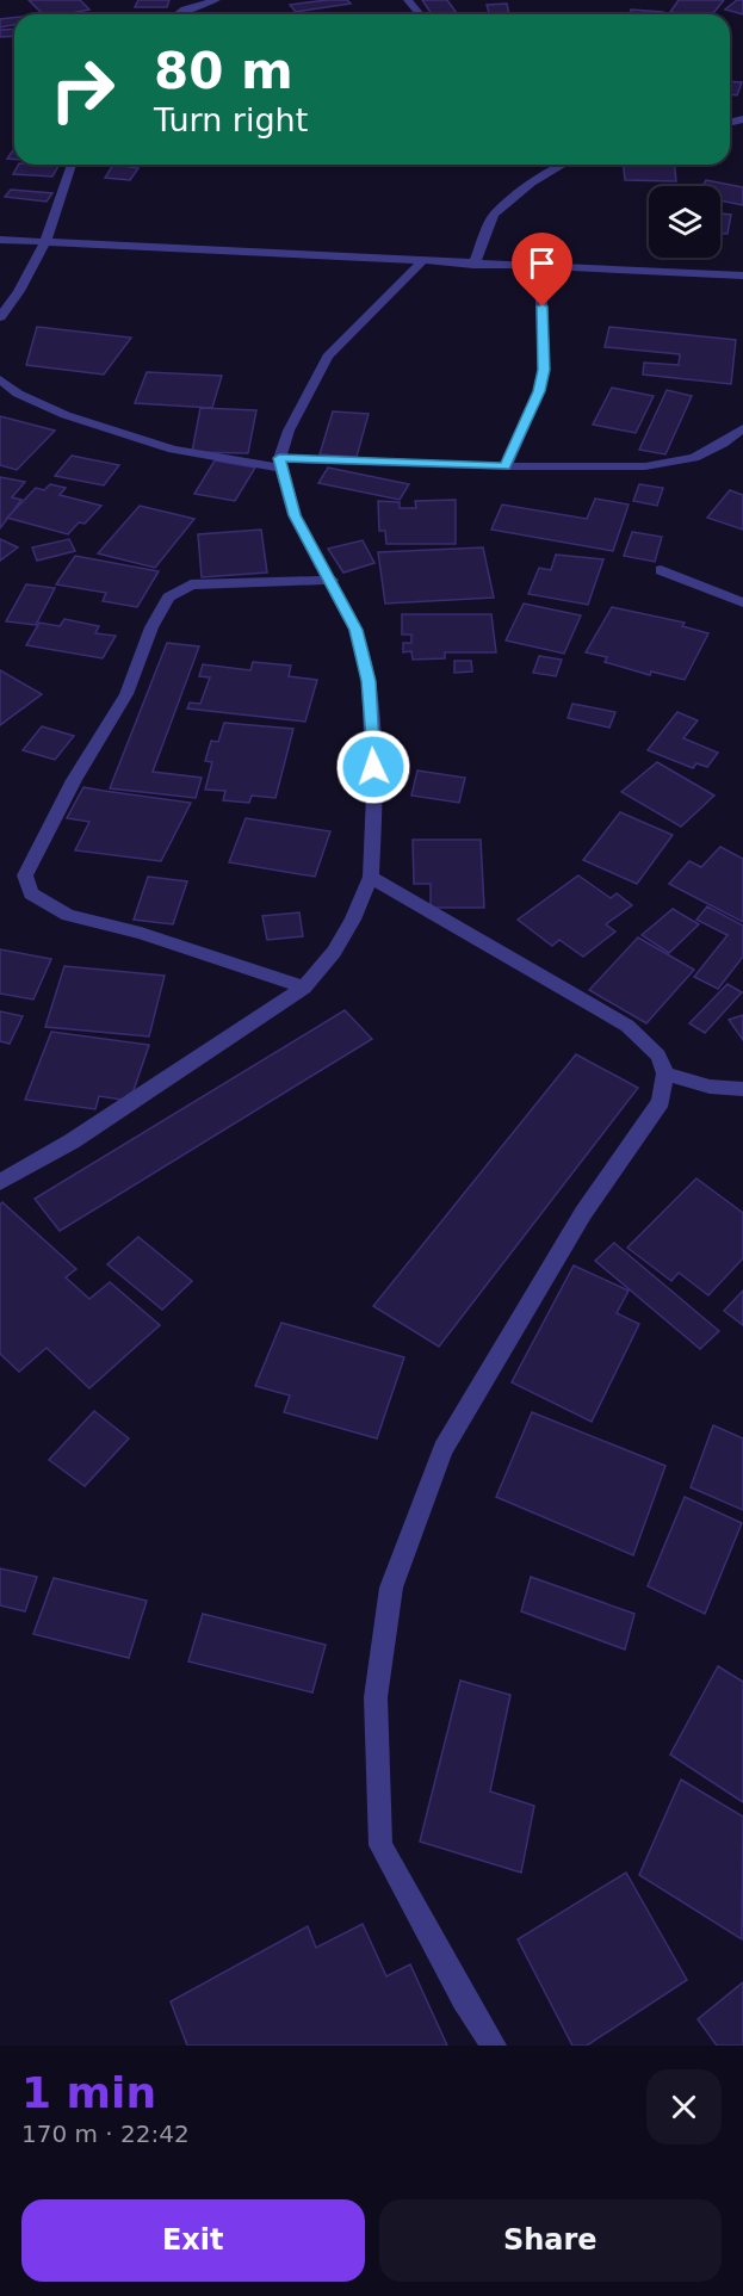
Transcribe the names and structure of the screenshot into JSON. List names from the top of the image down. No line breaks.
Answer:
{"page":{"turn":["80 m","Turn right"],"heading":["1 min","170 m · 22:42"],"buttons":["Exit","Share"]}}
